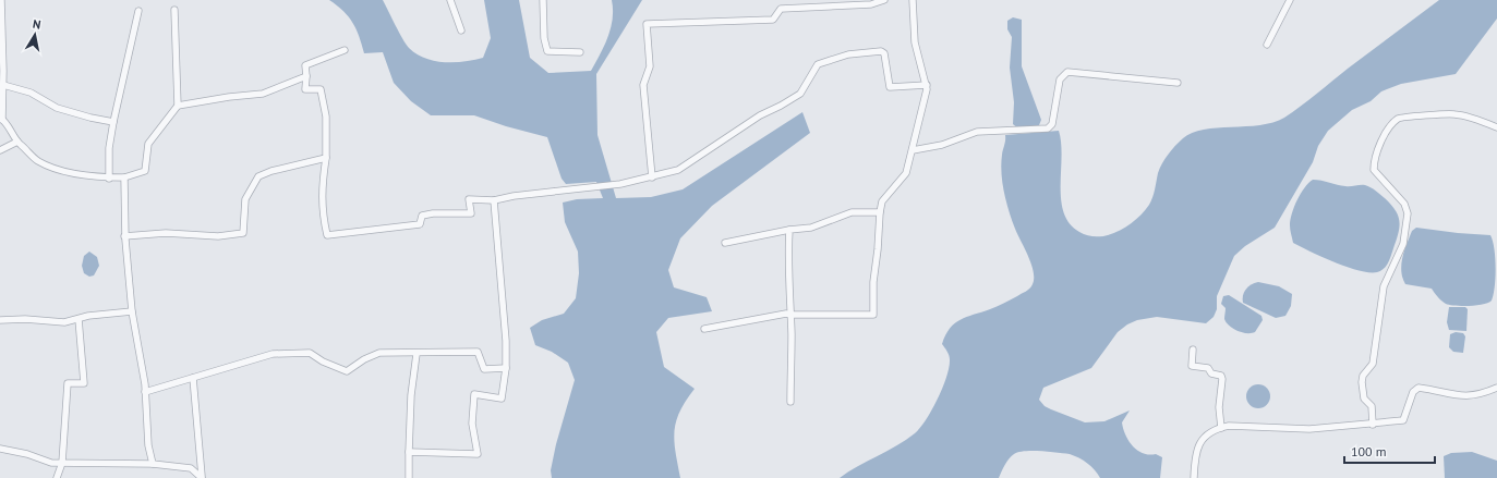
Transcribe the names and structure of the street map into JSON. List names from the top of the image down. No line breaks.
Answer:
{"scale_bar":"100 m","north":"top"}
